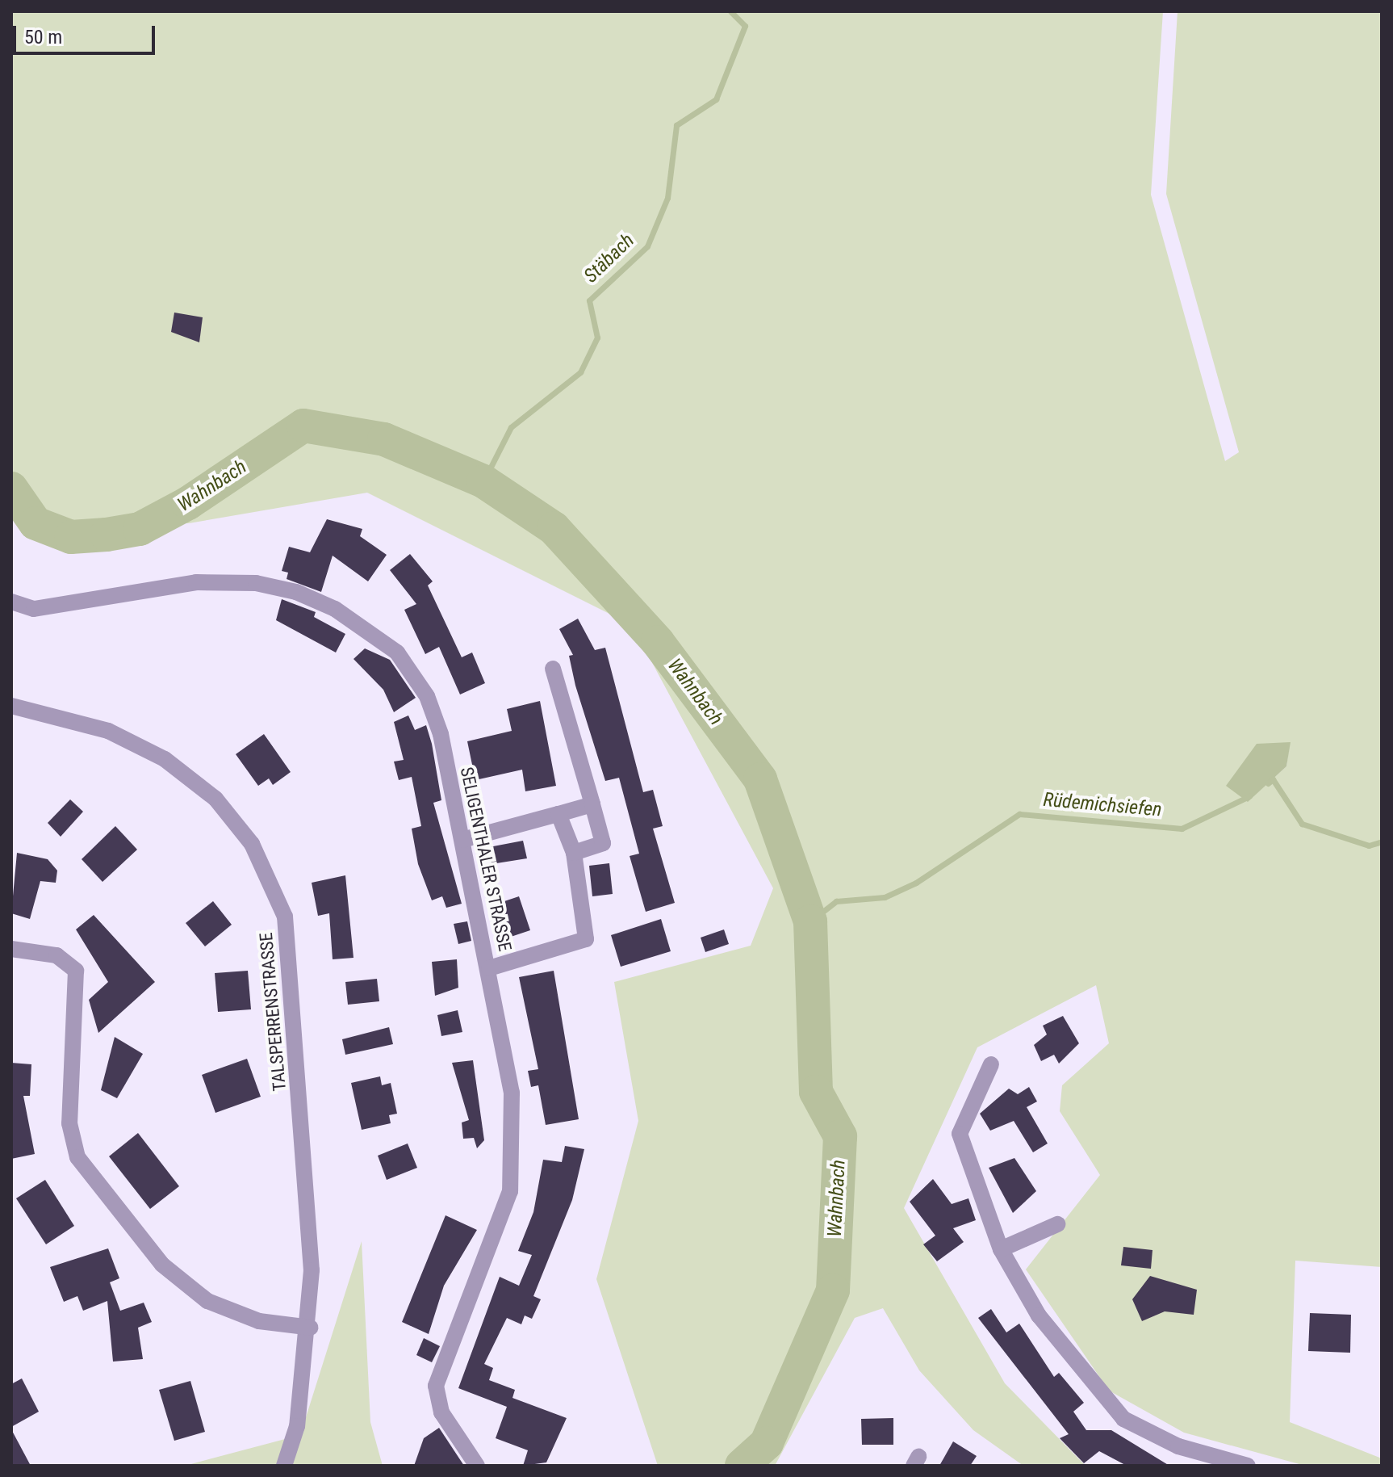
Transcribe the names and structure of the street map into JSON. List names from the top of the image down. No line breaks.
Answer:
{"streets":{"street":["SELIGENTHALER STRASSE","TALSPERRENSTRASSE"]},"water":["Stäbach","Wahnbach","Rüdemichsiefen"],"scale_bar":"50 m"}
